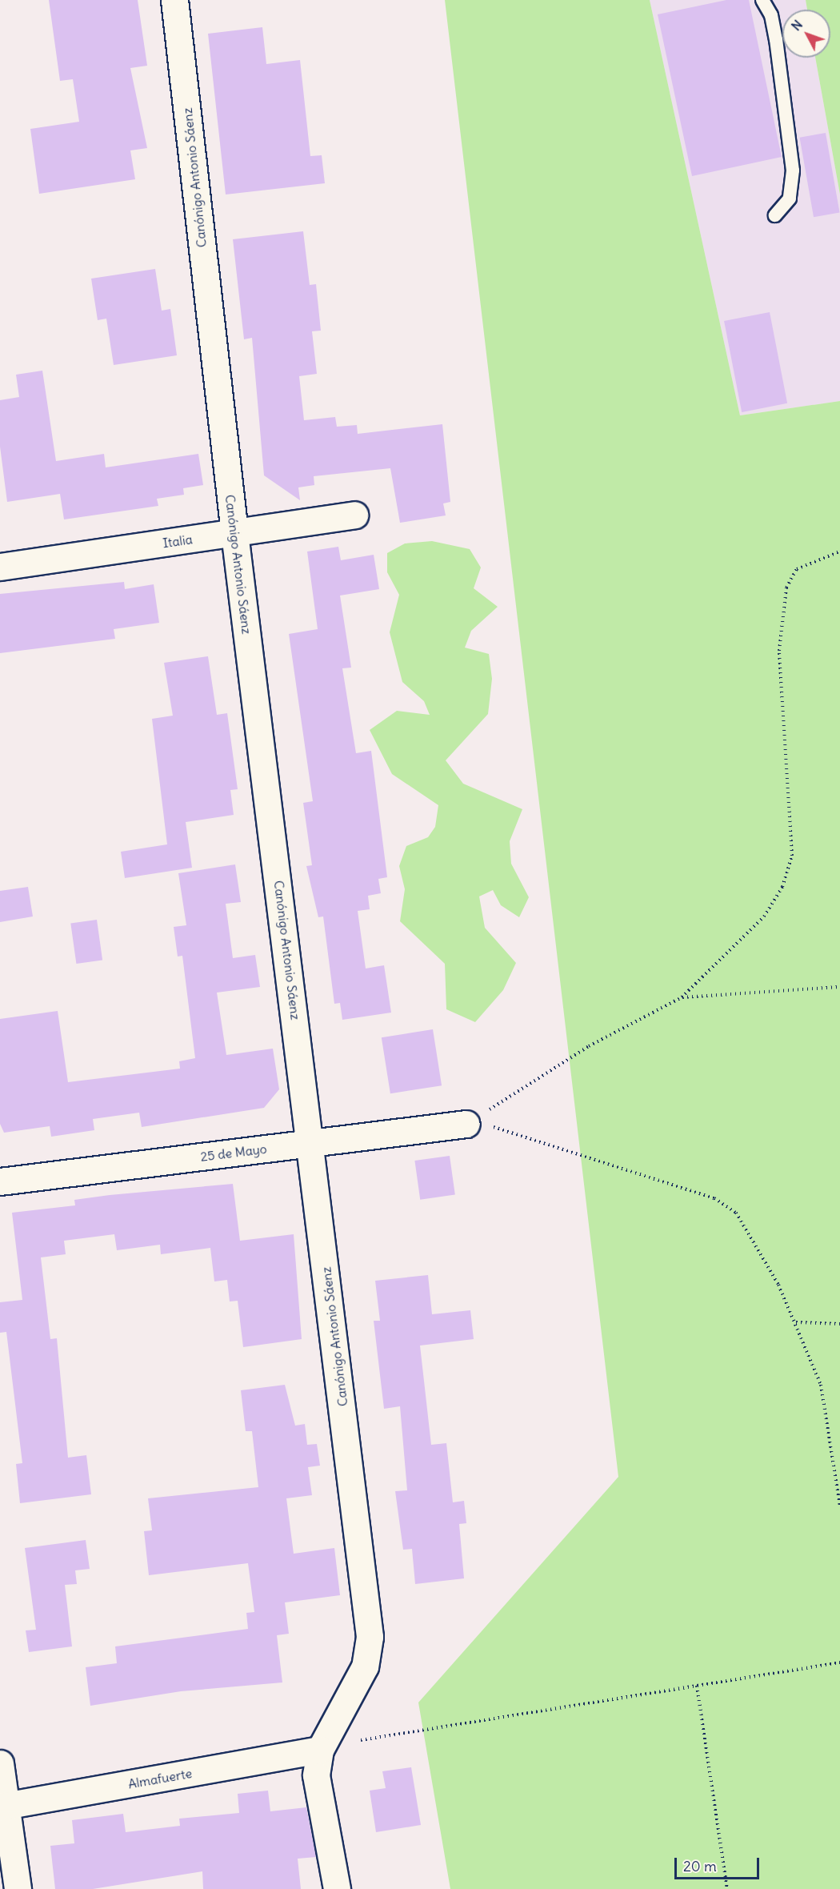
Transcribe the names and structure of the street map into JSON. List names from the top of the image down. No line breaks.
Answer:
{"streets":{"street":["Canónigo Antonio Sáenz","Italia","25 de Mayo","Almafuerte"]},"crossings":[["Canónigo Antonio Sáenz","Italia"],["Canónigo Antonio Sáenz","25 de Mayo"],["Canónigo Antonio Sáenz","Almafuerte"]],"scale_bar":"20 m","north":"top left"}
